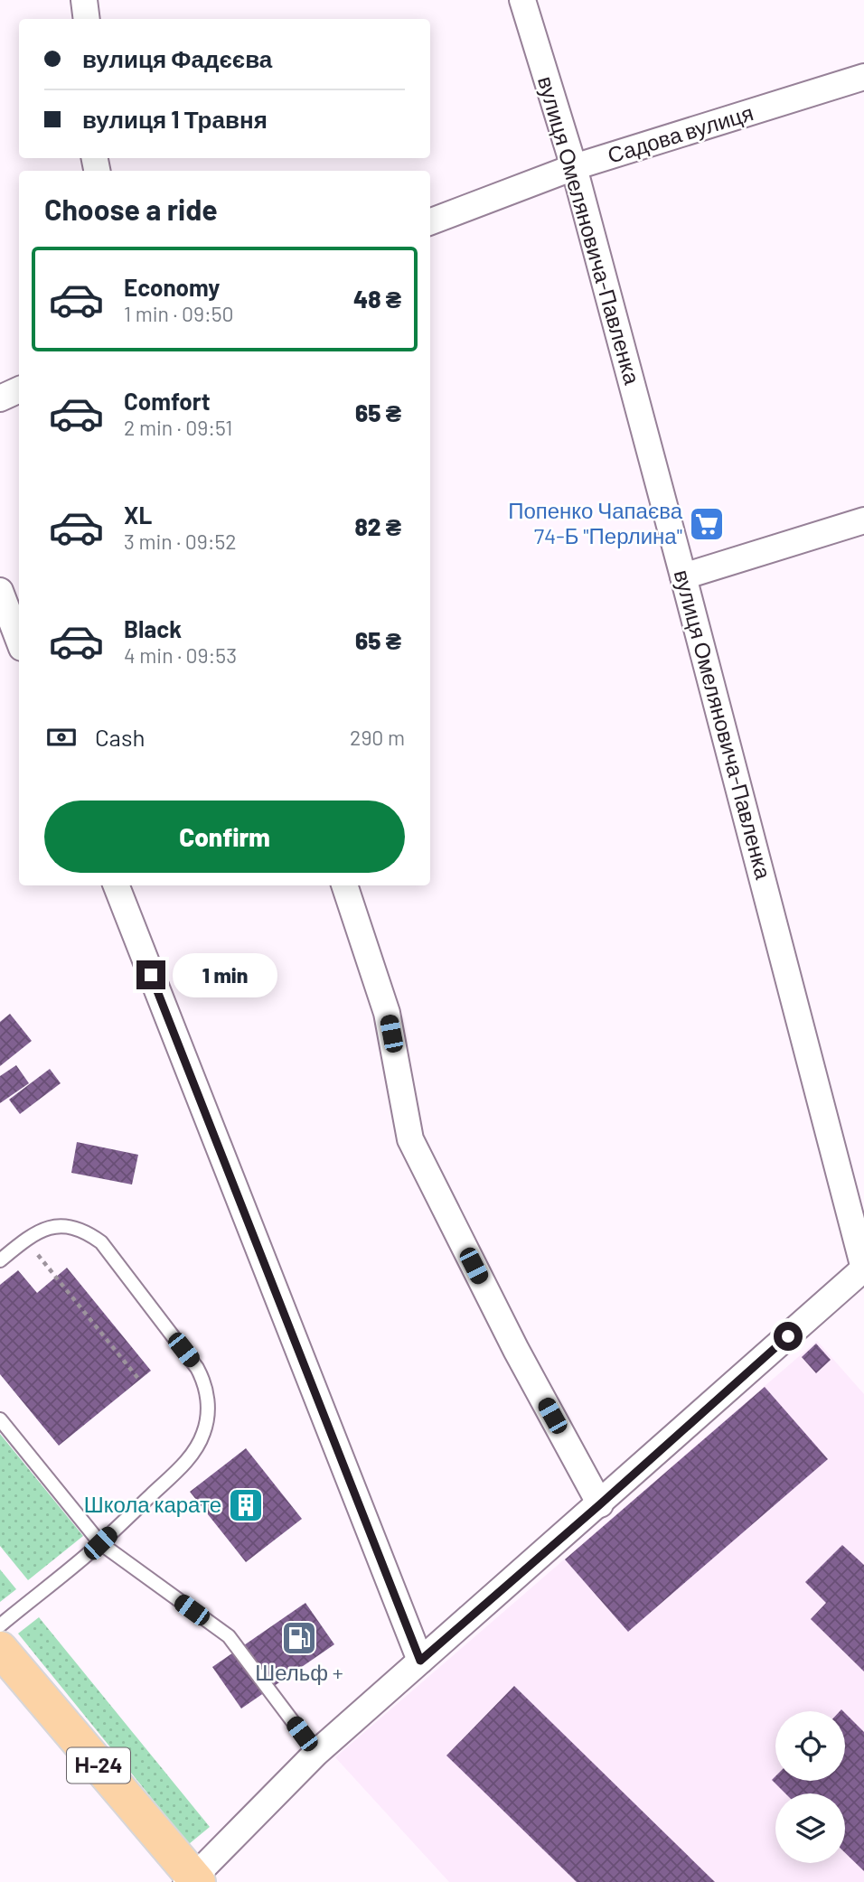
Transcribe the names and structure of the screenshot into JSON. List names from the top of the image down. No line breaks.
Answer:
{"streets":{"main road":["Н-24"],"street":["Садова вулиця","вулиця Омеляновича-Павленка"]},"crossings":[["Садова вулиця","вулиця Омеляновича-Павленка"]],"places":{"supermarket":["Попенко Чапаєва 74-Б \"Перлина\""],"building":["Школа карате"],"fuel station":["Шельф +"]},"page":{"banner":["вулиця Фадєєва","вулиця 1 Травня"],"heading":"Choose a ride","list":[{"name":"Economy","note":"1 min · 09:50","value":"48 ₴"},{"name":"Comfort","note":"2 min · 09:51","value":"65 ₴"},{"name":"XL","note":"3 min · 09:52","value":"82 ₴"},{"name":"Black","note":"4 min · 09:53","value":"65 ₴"}],"pay":["Cash","290 m"],"buttons":"Confirm","bubble":"1 min"}}
